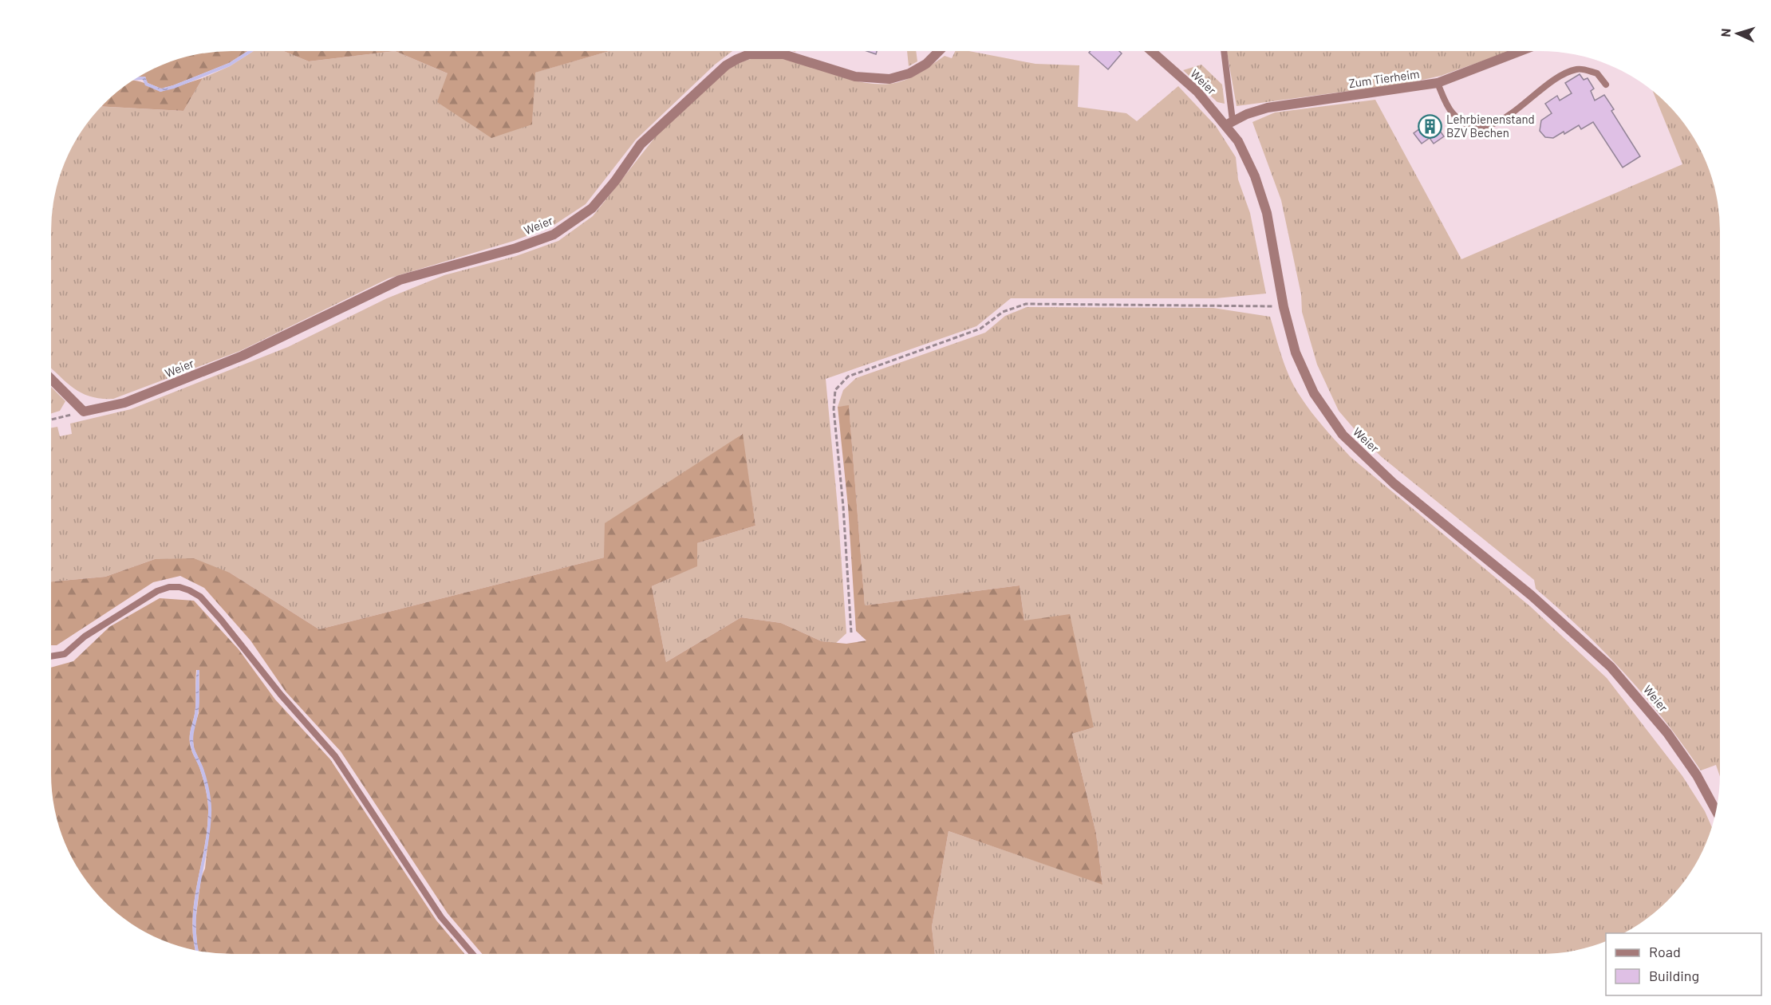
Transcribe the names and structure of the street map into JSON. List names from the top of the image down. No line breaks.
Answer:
{"streets":{"street":["Zum Tierheim","Weier"]},"crossings":[["Zum Tierheim","Weier"]],"places":{"building":["Lehrbienenstand BZV Bechen"]},"legend":["Road","Building"],"north":"left"}
